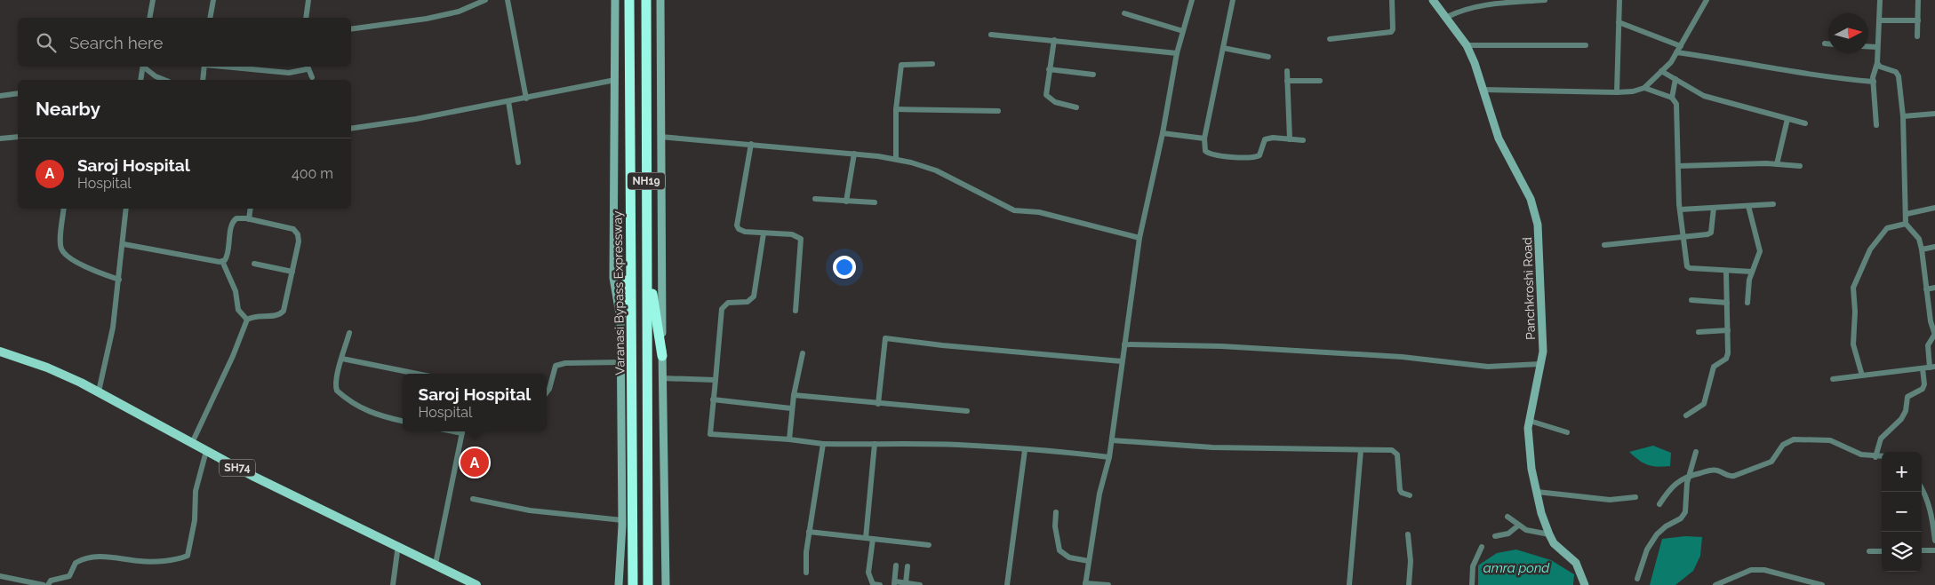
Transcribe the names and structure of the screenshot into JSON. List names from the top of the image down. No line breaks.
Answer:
{"streets":{"highway":["NH19","Varanasi Bypass Expressway"],"main road":["SH74"],"street":["Panchkroshi Road"]},"water":["amra pond"],"north":"right","page":{"search":"Search here","heading":"Nearby","list":[{"mark":"A","name":"Saroj Hospital","note":"Hospital","value":"400 m"}],"popup":["Saroj Hospital","Hospital"],"pins":"A","map_buttons":["+","−"]}}
